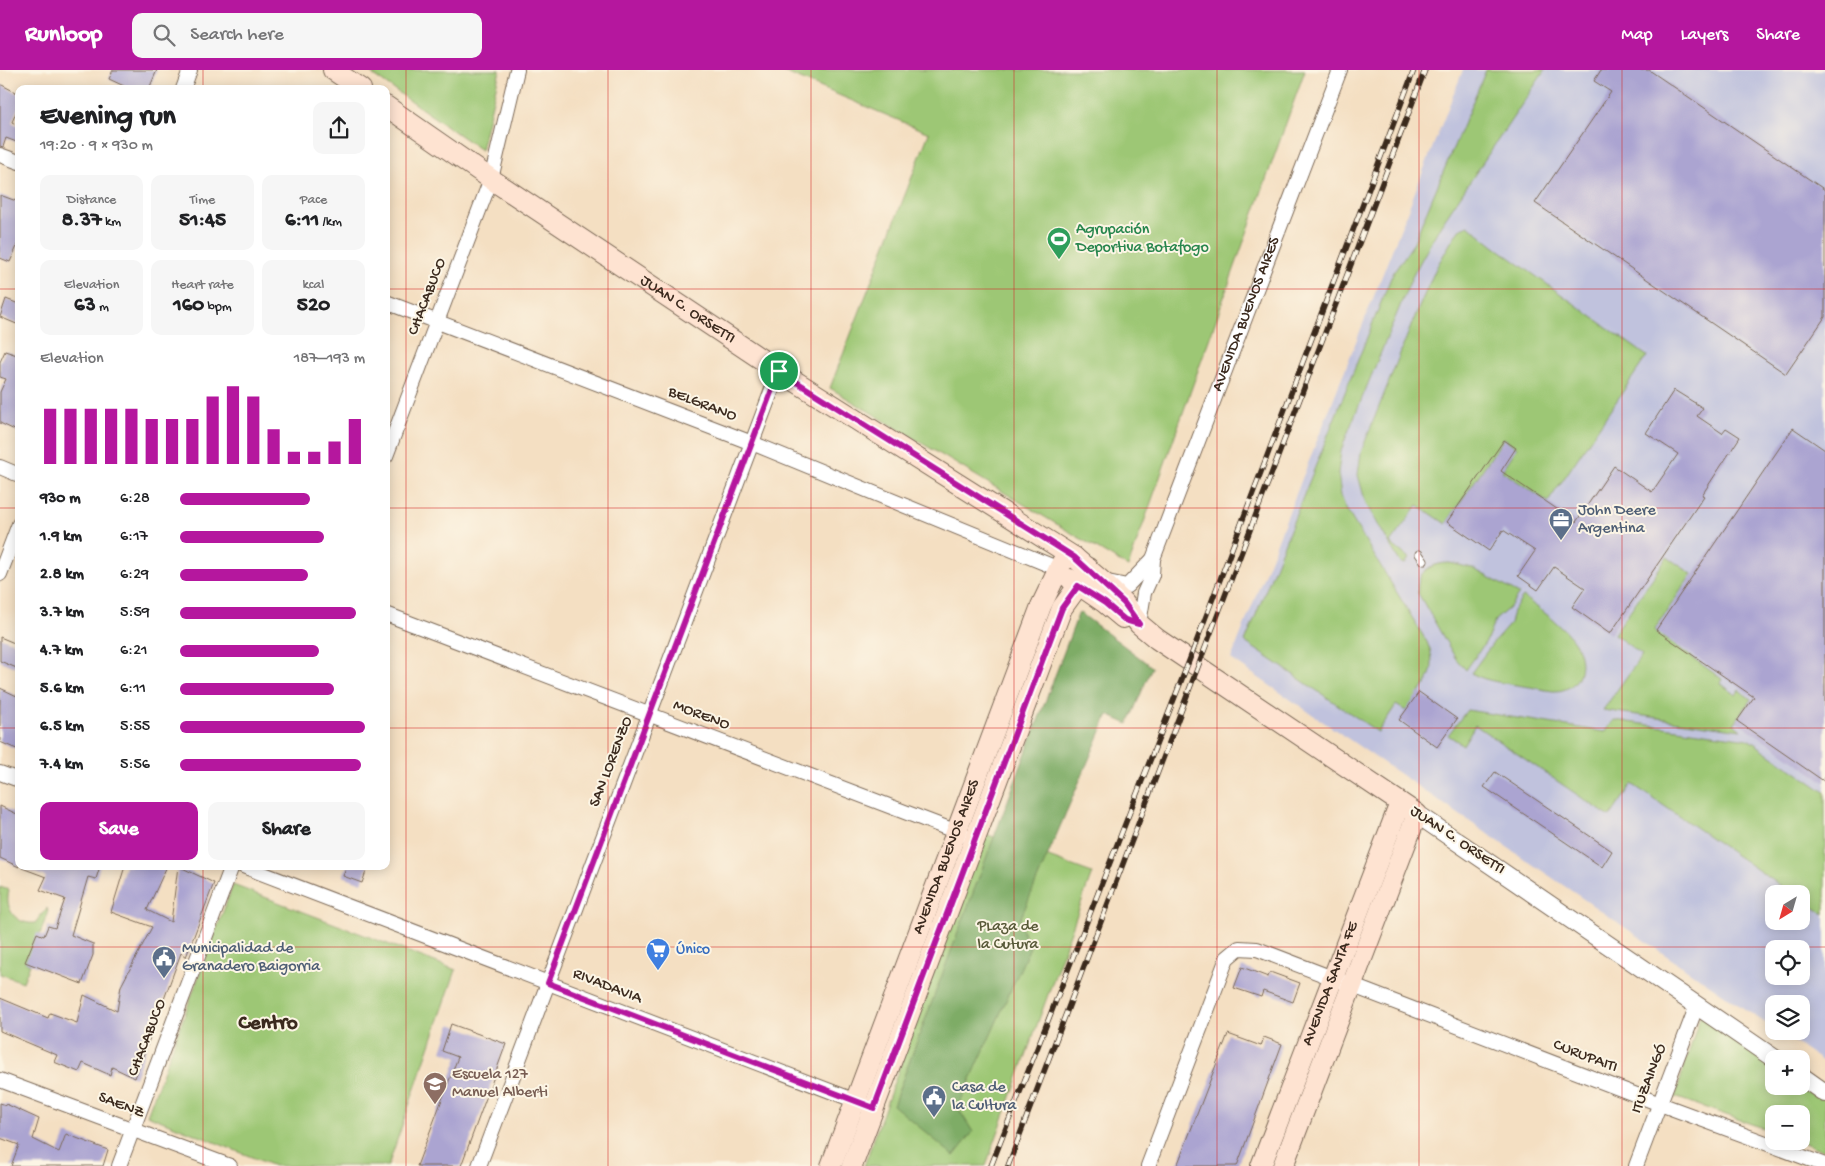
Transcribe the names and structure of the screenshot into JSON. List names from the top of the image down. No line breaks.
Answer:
{"streets":{"main road":["JUAN C. ORSETTI","AVENIDA BUENOS AIRES","AVENIDA SANTA FE"],"street":["CHACABUCO","BELGRANO","MORENO","SAN LORENZO","RIVADAVIA","CURUPAITI","ITUZAINGÓ","SAENZ"]},"crossings":[["CHACABUCO","JUAN C. ORSETTI"],["CHACABUCO","BELGRANO"],["CHACABUCO","SAENZ"],["JUAN C. ORSETTI","AVENIDA BUENOS AIRES"],["JUAN C. ORSETTI","BELGRANO"],["JUAN C. ORSETTI","SAN LORENZO"],["JUAN C. ORSETTI","AVENIDA SANTA FE"],["JUAN C. ORSETTI","ITUZAINGÓ"],["AVENIDA BUENOS AIRES","BELGRANO"],["AVENIDA BUENOS AIRES","MORENO"],["AVENIDA BUENOS AIRES","RIVADAVIA"],["BELGRANO","SAN LORENZO"],["MORENO","SAN LORENZO"],["SAN LORENZO","RIVADAVIA"],["AVENIDA SANTA FE","CURUPAITI"],["CURUPAITI","ITUZAINGÓ"]],"districts":["Centro"],"parks":["PLaza de la Cutura"],"places":{"sports":["Agrupación Deportiva Botafogo"],"office":["John Deere Argentina"],"supermarket":["Único"],"public building":["Municipalidad de Granadero Baigorria","Casa de la Cultura"],"school or university":["Escuela 127 Manuel Alberti"]},"north":"bottom left","page":{"header":"Runloop","search":"Search here","nav":["Map","Layers","Share"],"heading":["Evening run","19:20 · 9 × 930 m"],"stats":[["Distance","8.37 km"],["Time","51:45"],["Pace","6:11 /km"],["Elevation","63 m"],["Heart rate","160 bpm"],["kcal","520"]],"chart":["Elevation","187–193 m"],"list":[{"name":"930 m","note":"6:28"},{"name":"1.9 km","note":"6:17"},{"name":"2.8 km","note":"6:29"},{"name":"3.7 km","note":"5:59"},{"name":"4.7 km","note":"6:21"},{"name":"5.6 km","note":"6:11"},{"name":"6.5 km","note":"5:55"},{"name":"7.4 km","note":"5:56"}],"buttons":["Save","Share"],"map_buttons":["+","−"]}}
